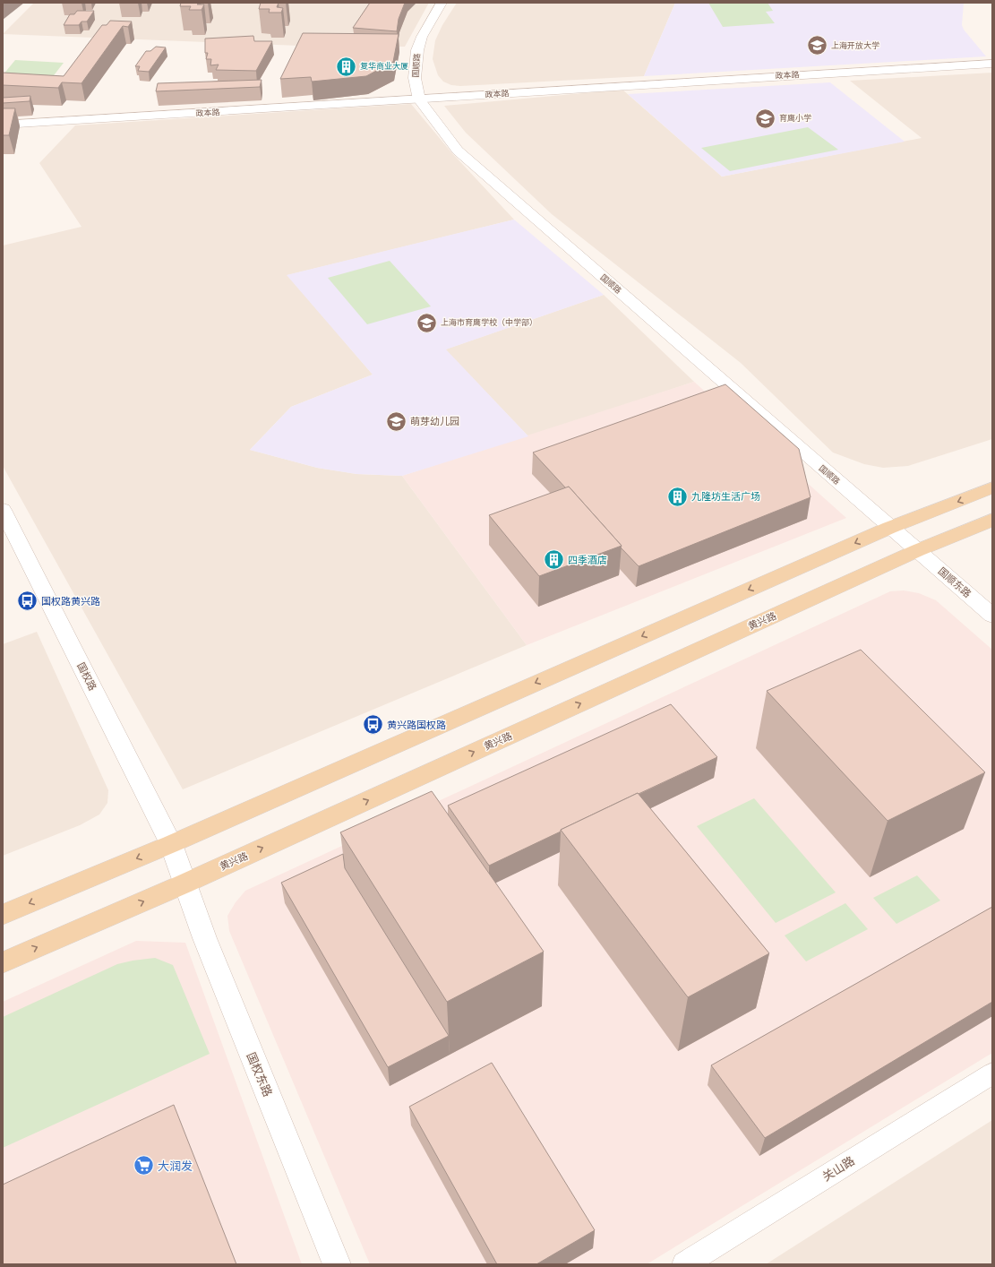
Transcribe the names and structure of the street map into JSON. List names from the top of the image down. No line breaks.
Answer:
{"streets":{"main road":["黄兴路"],"street":["国顺路","政本路","国顺东路","国权路","国权东路","关山路"]},"crossings":[["国顺路","政本路"],["国顺路","国顺东路"],["国顺路","黄兴路"],["国顺东路","黄兴路"],["黄兴路","国权路"],["黄兴路","国权东路"],["国权路","国权东路"]],"places":{"school or university":["上海开放大学","育鹰小学","上海市育鹰学校（中学部）","萌芽幼儿园"],"building":["复华商业大厦","九隆坊生活广场","四季酒店"],"bus stop":["国权路黄兴路","黄兴路国权路"],"supermarket":["大润发"]}}
